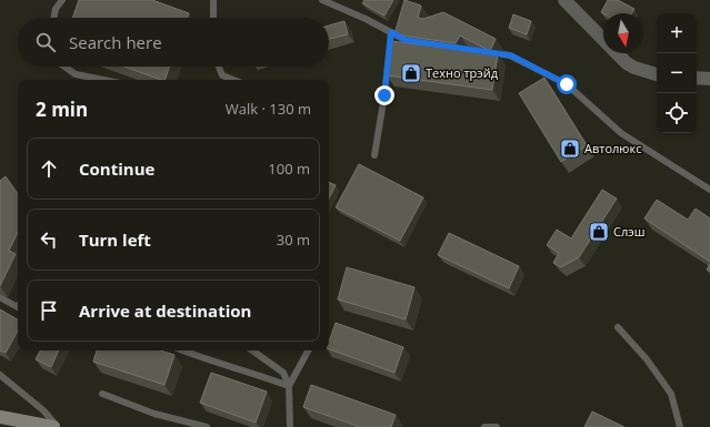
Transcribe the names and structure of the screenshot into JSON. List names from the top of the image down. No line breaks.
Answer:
{"places":{"shop":["Техно трэйд","Автолюкс","Слэш"]},"north":"bottom","page":{"map_buttons":["+","−"],"search":"Search here","heading":["2 min","Walk · 130 m"],"list":[["Continue","100 m"],["Turn left","30 m"],"Arrive at destination"]}}
